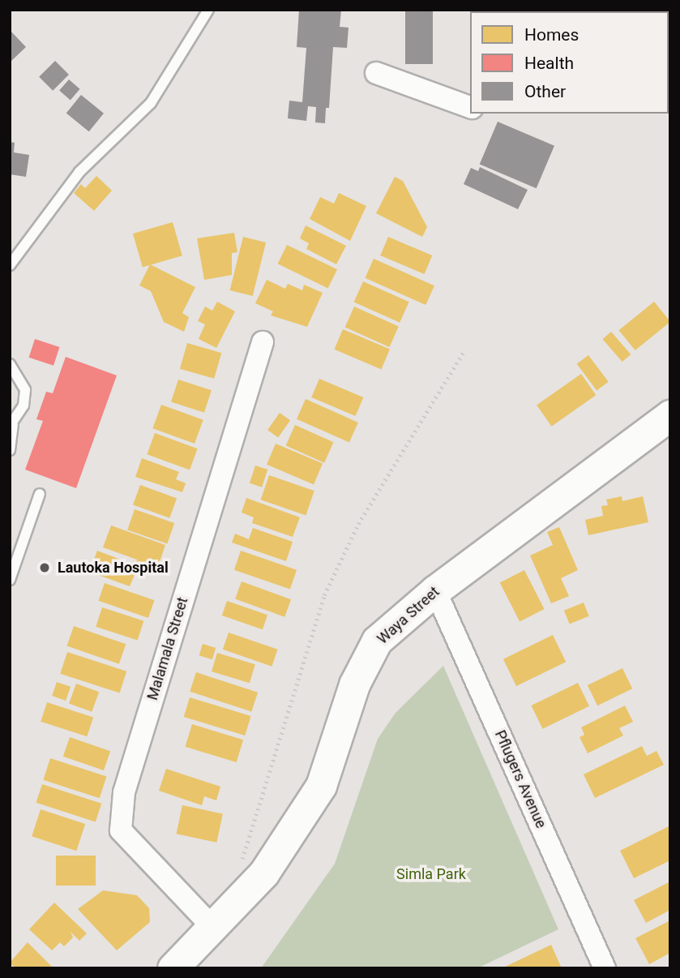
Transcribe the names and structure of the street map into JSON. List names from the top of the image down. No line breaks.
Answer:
{"streets":{"main road":["Waya Street"],"street":["Malamala Street","Pflugers Avenue"]},"crossings":[["Waya Street","Malamala Street"],["Waya Street","Pflugers Avenue"]],"parks":["Simla Park"],"places":["Lautoka Hospital"],"legend":["Homes","Health","Other"]}
